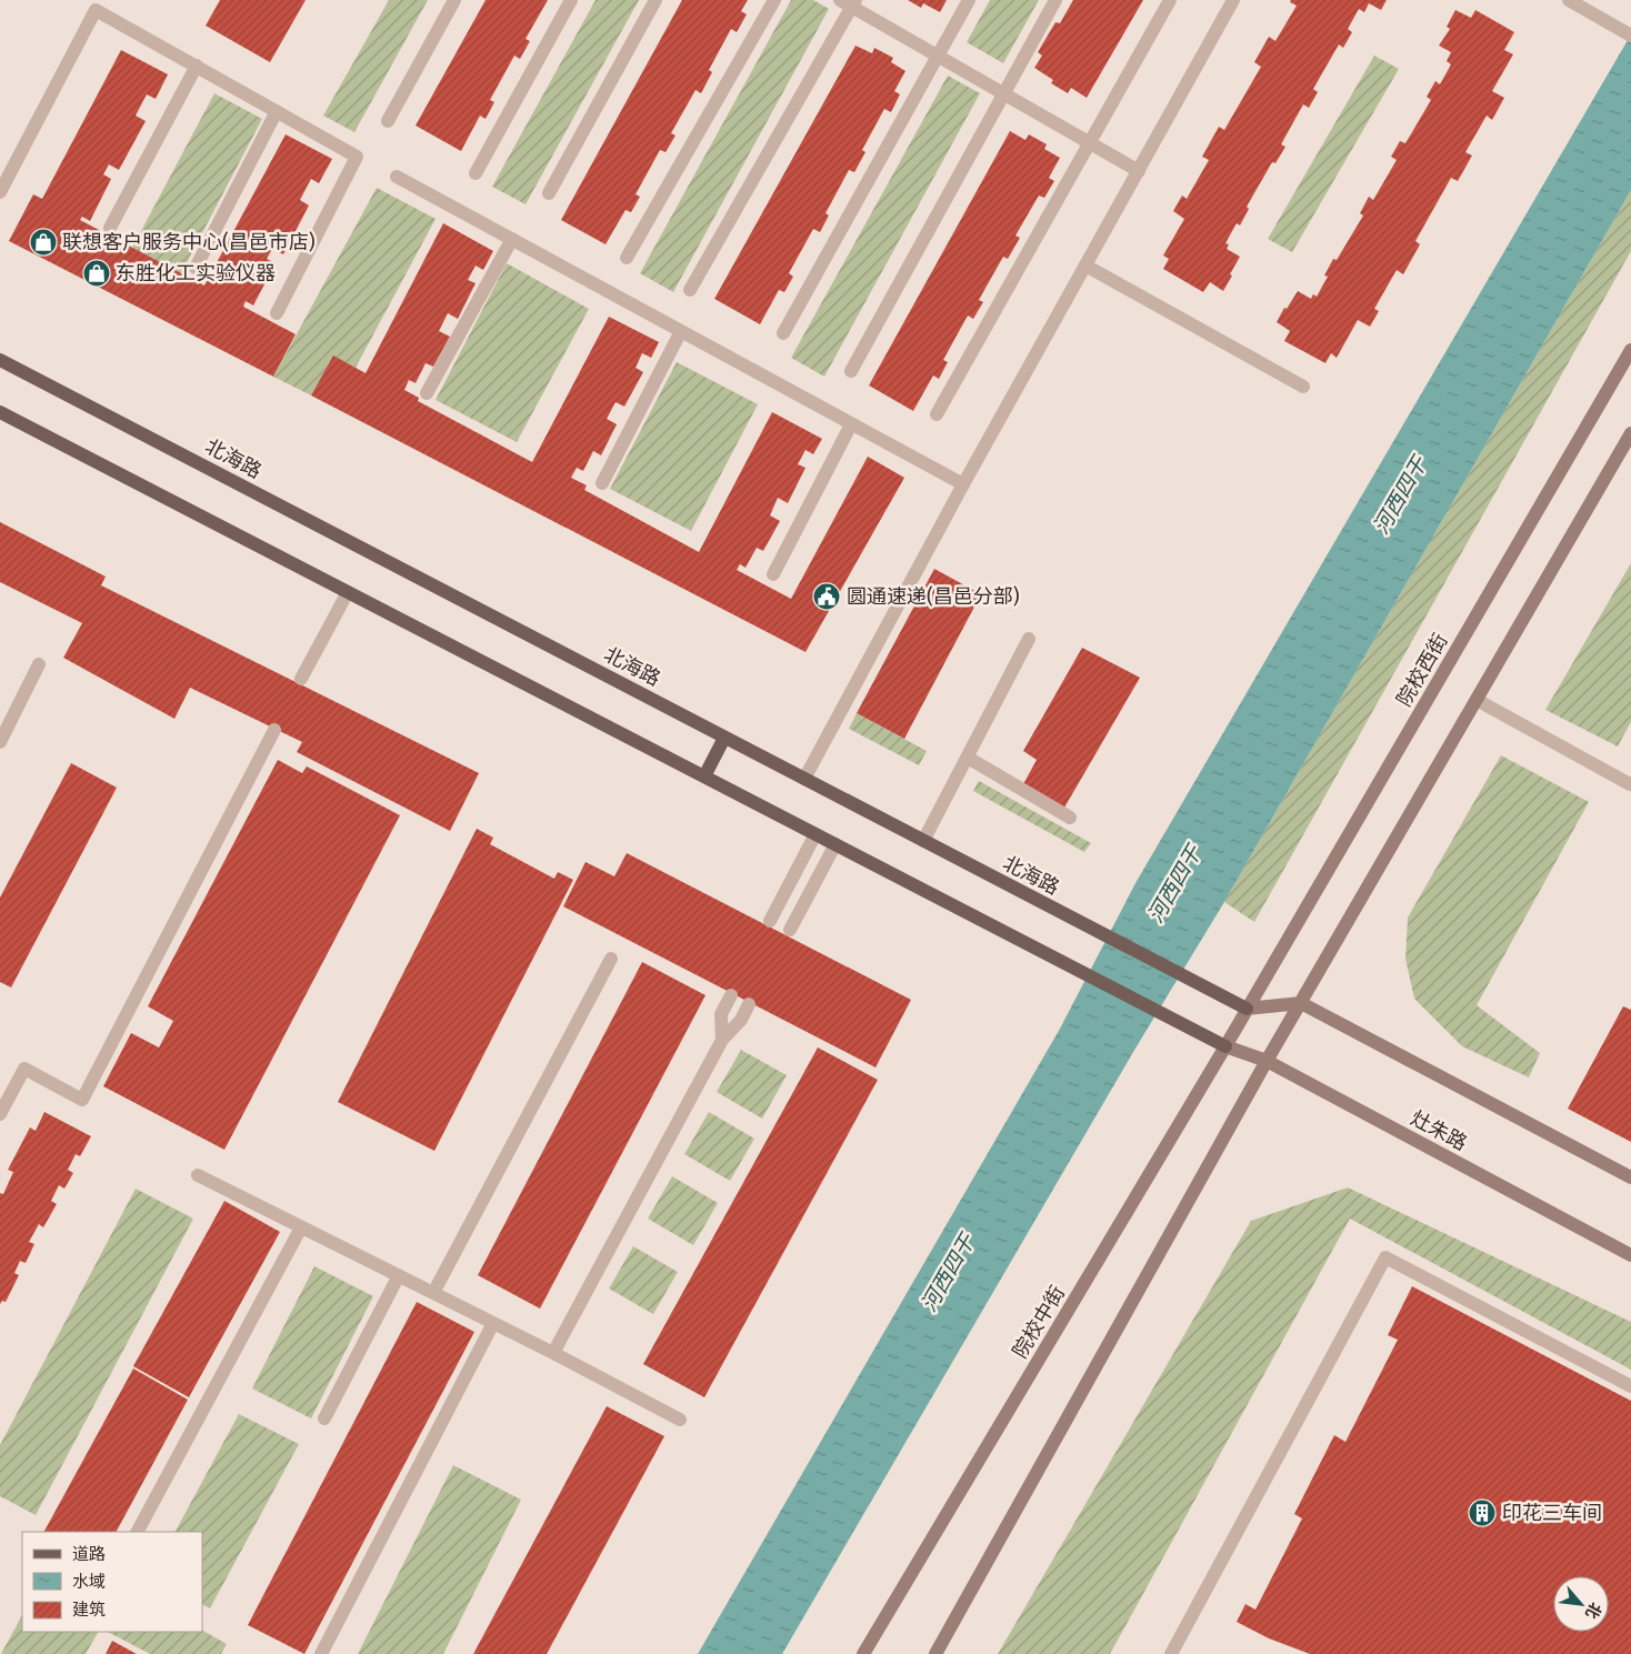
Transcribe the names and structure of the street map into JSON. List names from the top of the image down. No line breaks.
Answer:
{"streets":{"main road":["北海路","院校西街","灶朱路","院校中街"]},"crossings":[["北海路","院校西街"],["北海路","院校中街"],["院校西街","院校中街"],["灶朱路","院校中街"]],"water":["河西四干"],"places":{"shop":["联想客户服务中心(昌邑市店)","东胜化工实验仪器"],"public building":["圆通速递(昌邑分部)"],"building":["印花三车间"]},"legend":["道路","水域","建筑"],"north":"bottom right"}
